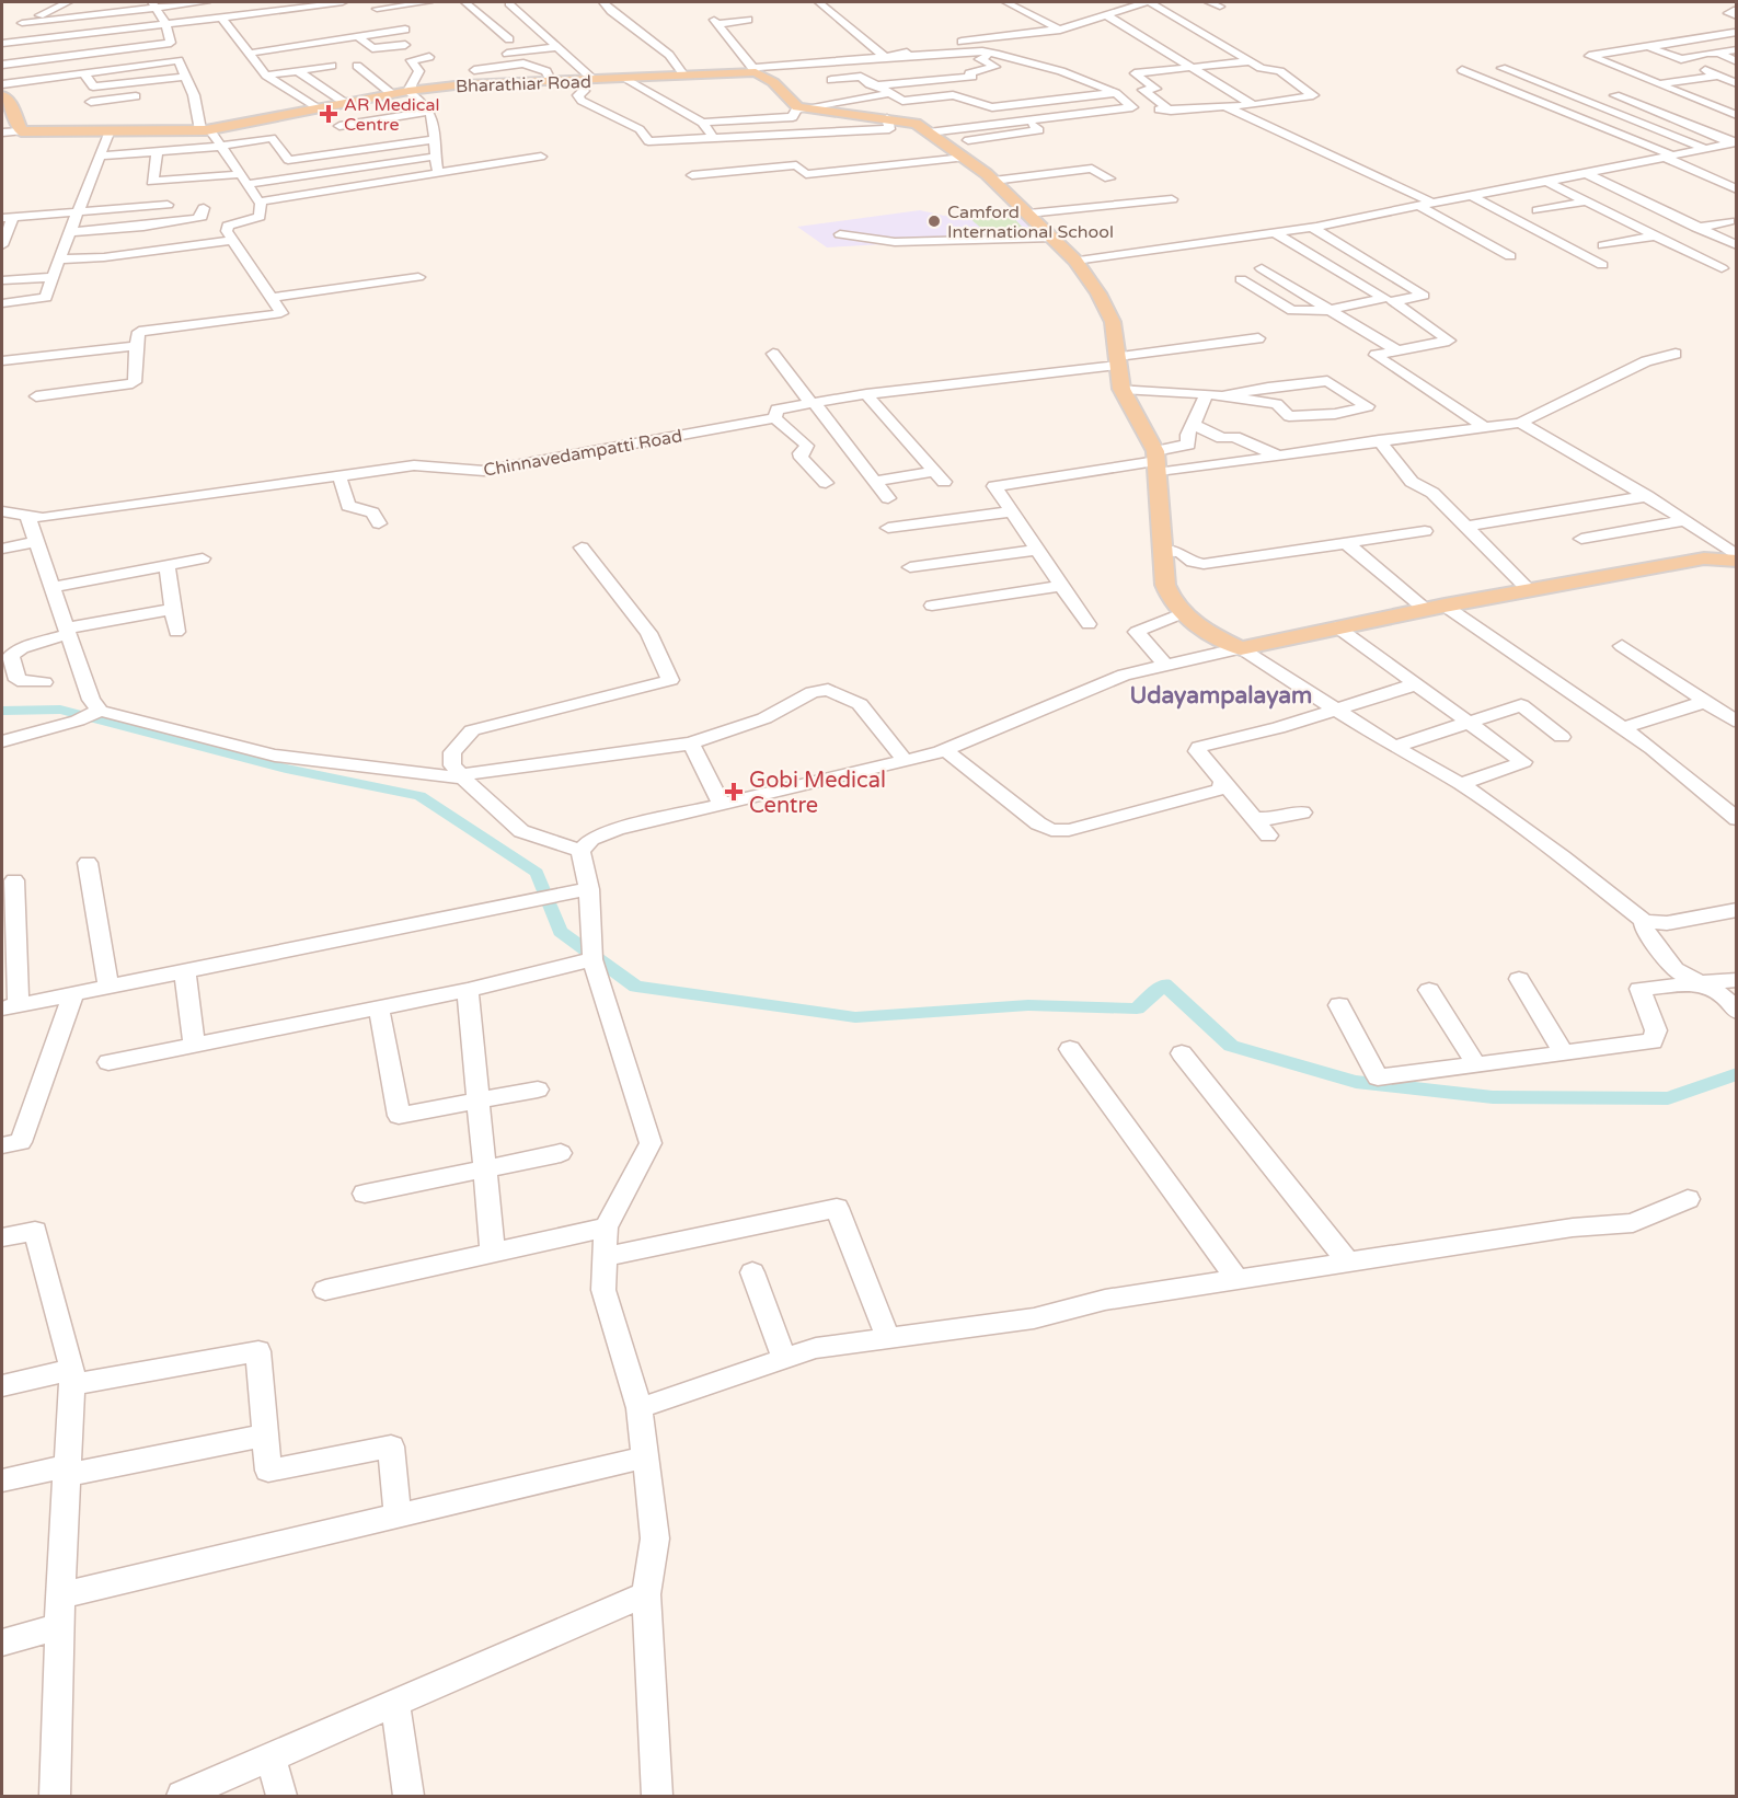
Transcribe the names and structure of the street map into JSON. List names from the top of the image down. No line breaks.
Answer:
{"streets":{"main road":["Bharathiar Road"],"street":["Chinnavedampatti Road"]},"districts":["Udayampalayam"],"places":{"health":["AR Medical Centre","Gobi Medical Centre"],"other":["Camford International School"]}}
